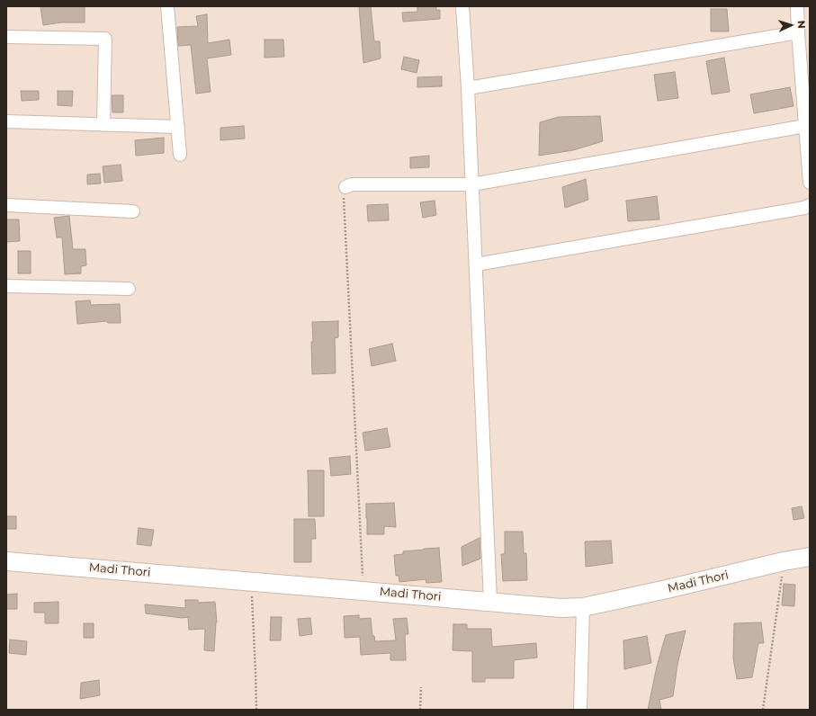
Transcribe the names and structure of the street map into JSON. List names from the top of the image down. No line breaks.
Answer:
{"streets":{"main road":["Madi Thori"]},"north":"right"}
